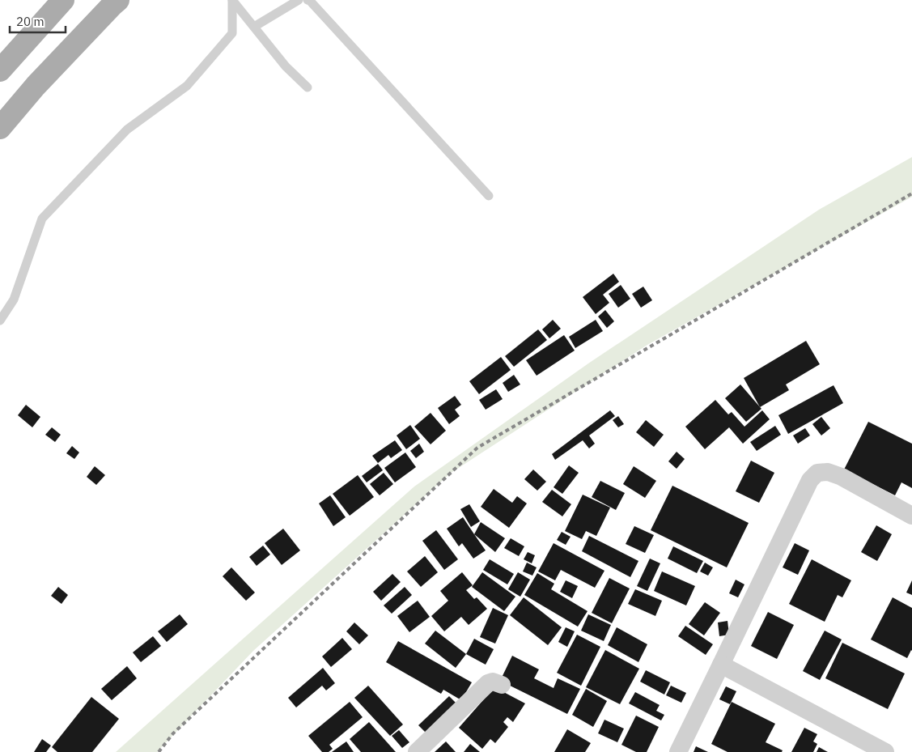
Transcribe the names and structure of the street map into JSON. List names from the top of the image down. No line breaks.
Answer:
{"scale_bar":"20 m"}
